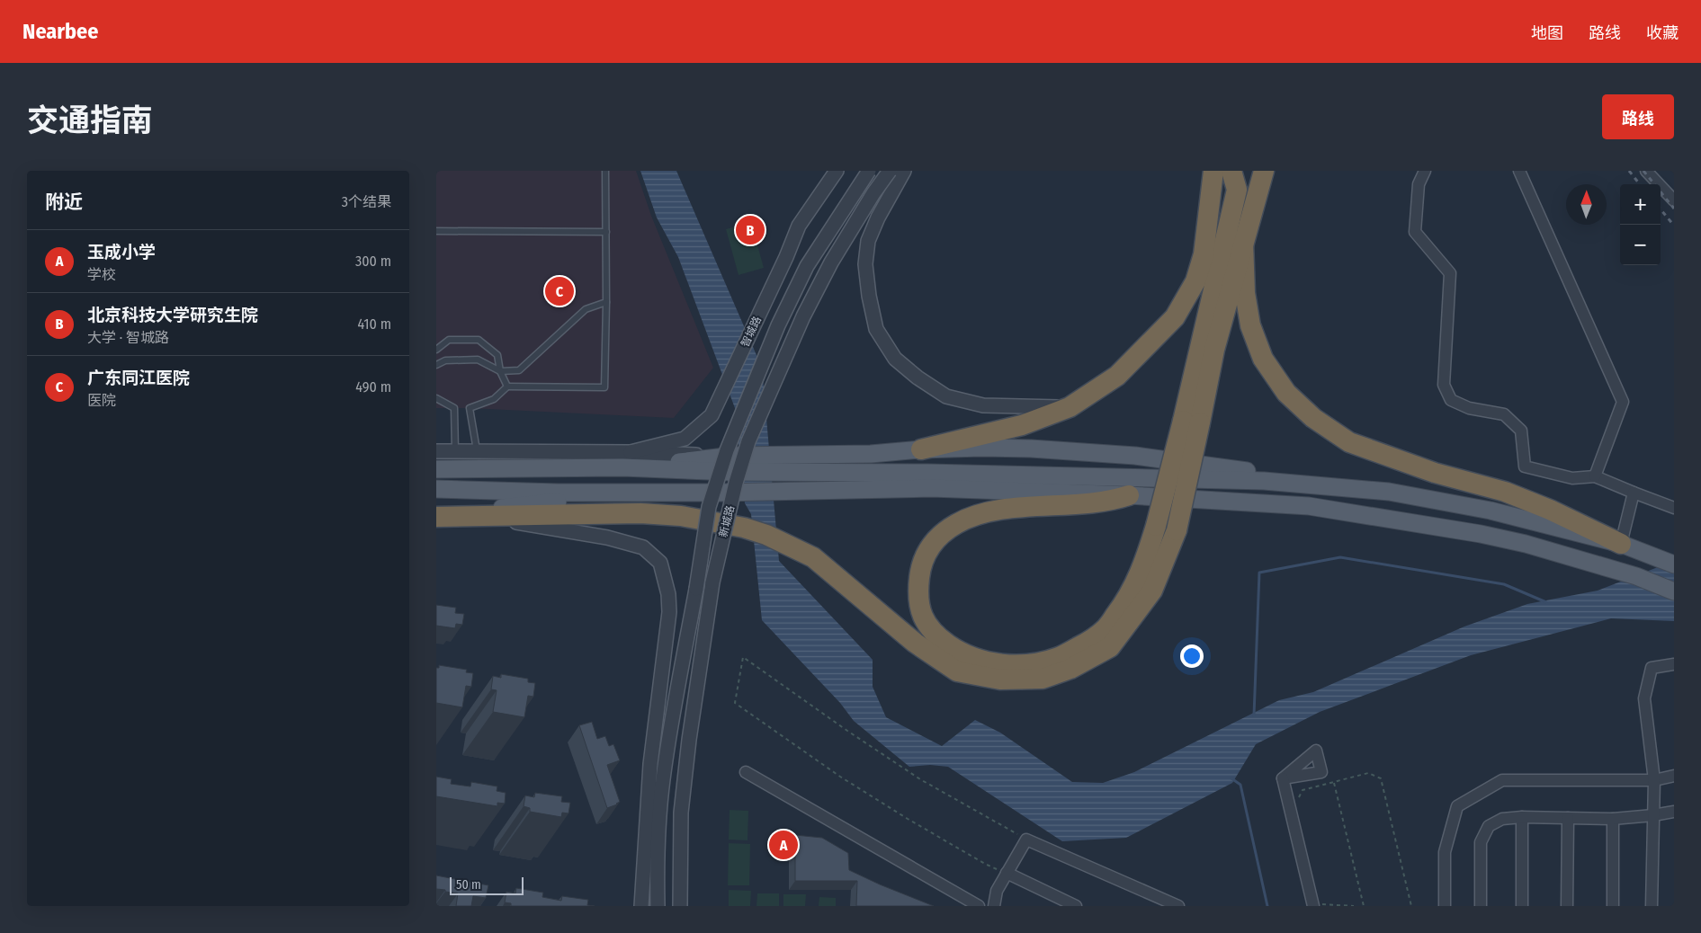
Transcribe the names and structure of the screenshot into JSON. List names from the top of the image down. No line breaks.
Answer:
{"streets":{"street":["智城路","新城路"]},"scale_bar":"50 m","north":"top","page":{"header":"Nearbee","nav":["地图","路线","收藏"],"title":"交通指南","buttons":"路线","heading":["附近","3个结果"],"map_buttons":["+","−"],"pins":["B","C","A"],"list":[{"mark":"A","name":"玉成小学","note":"学校","value":"300 m"},{"mark":"B","name":"北京科技大学研究生院","note":"大学 · 智城路","value":"410 m"},{"mark":"C","name":"广东同江医院","note":"医院","value":"490 m"}],"scale":"50 m"}}
